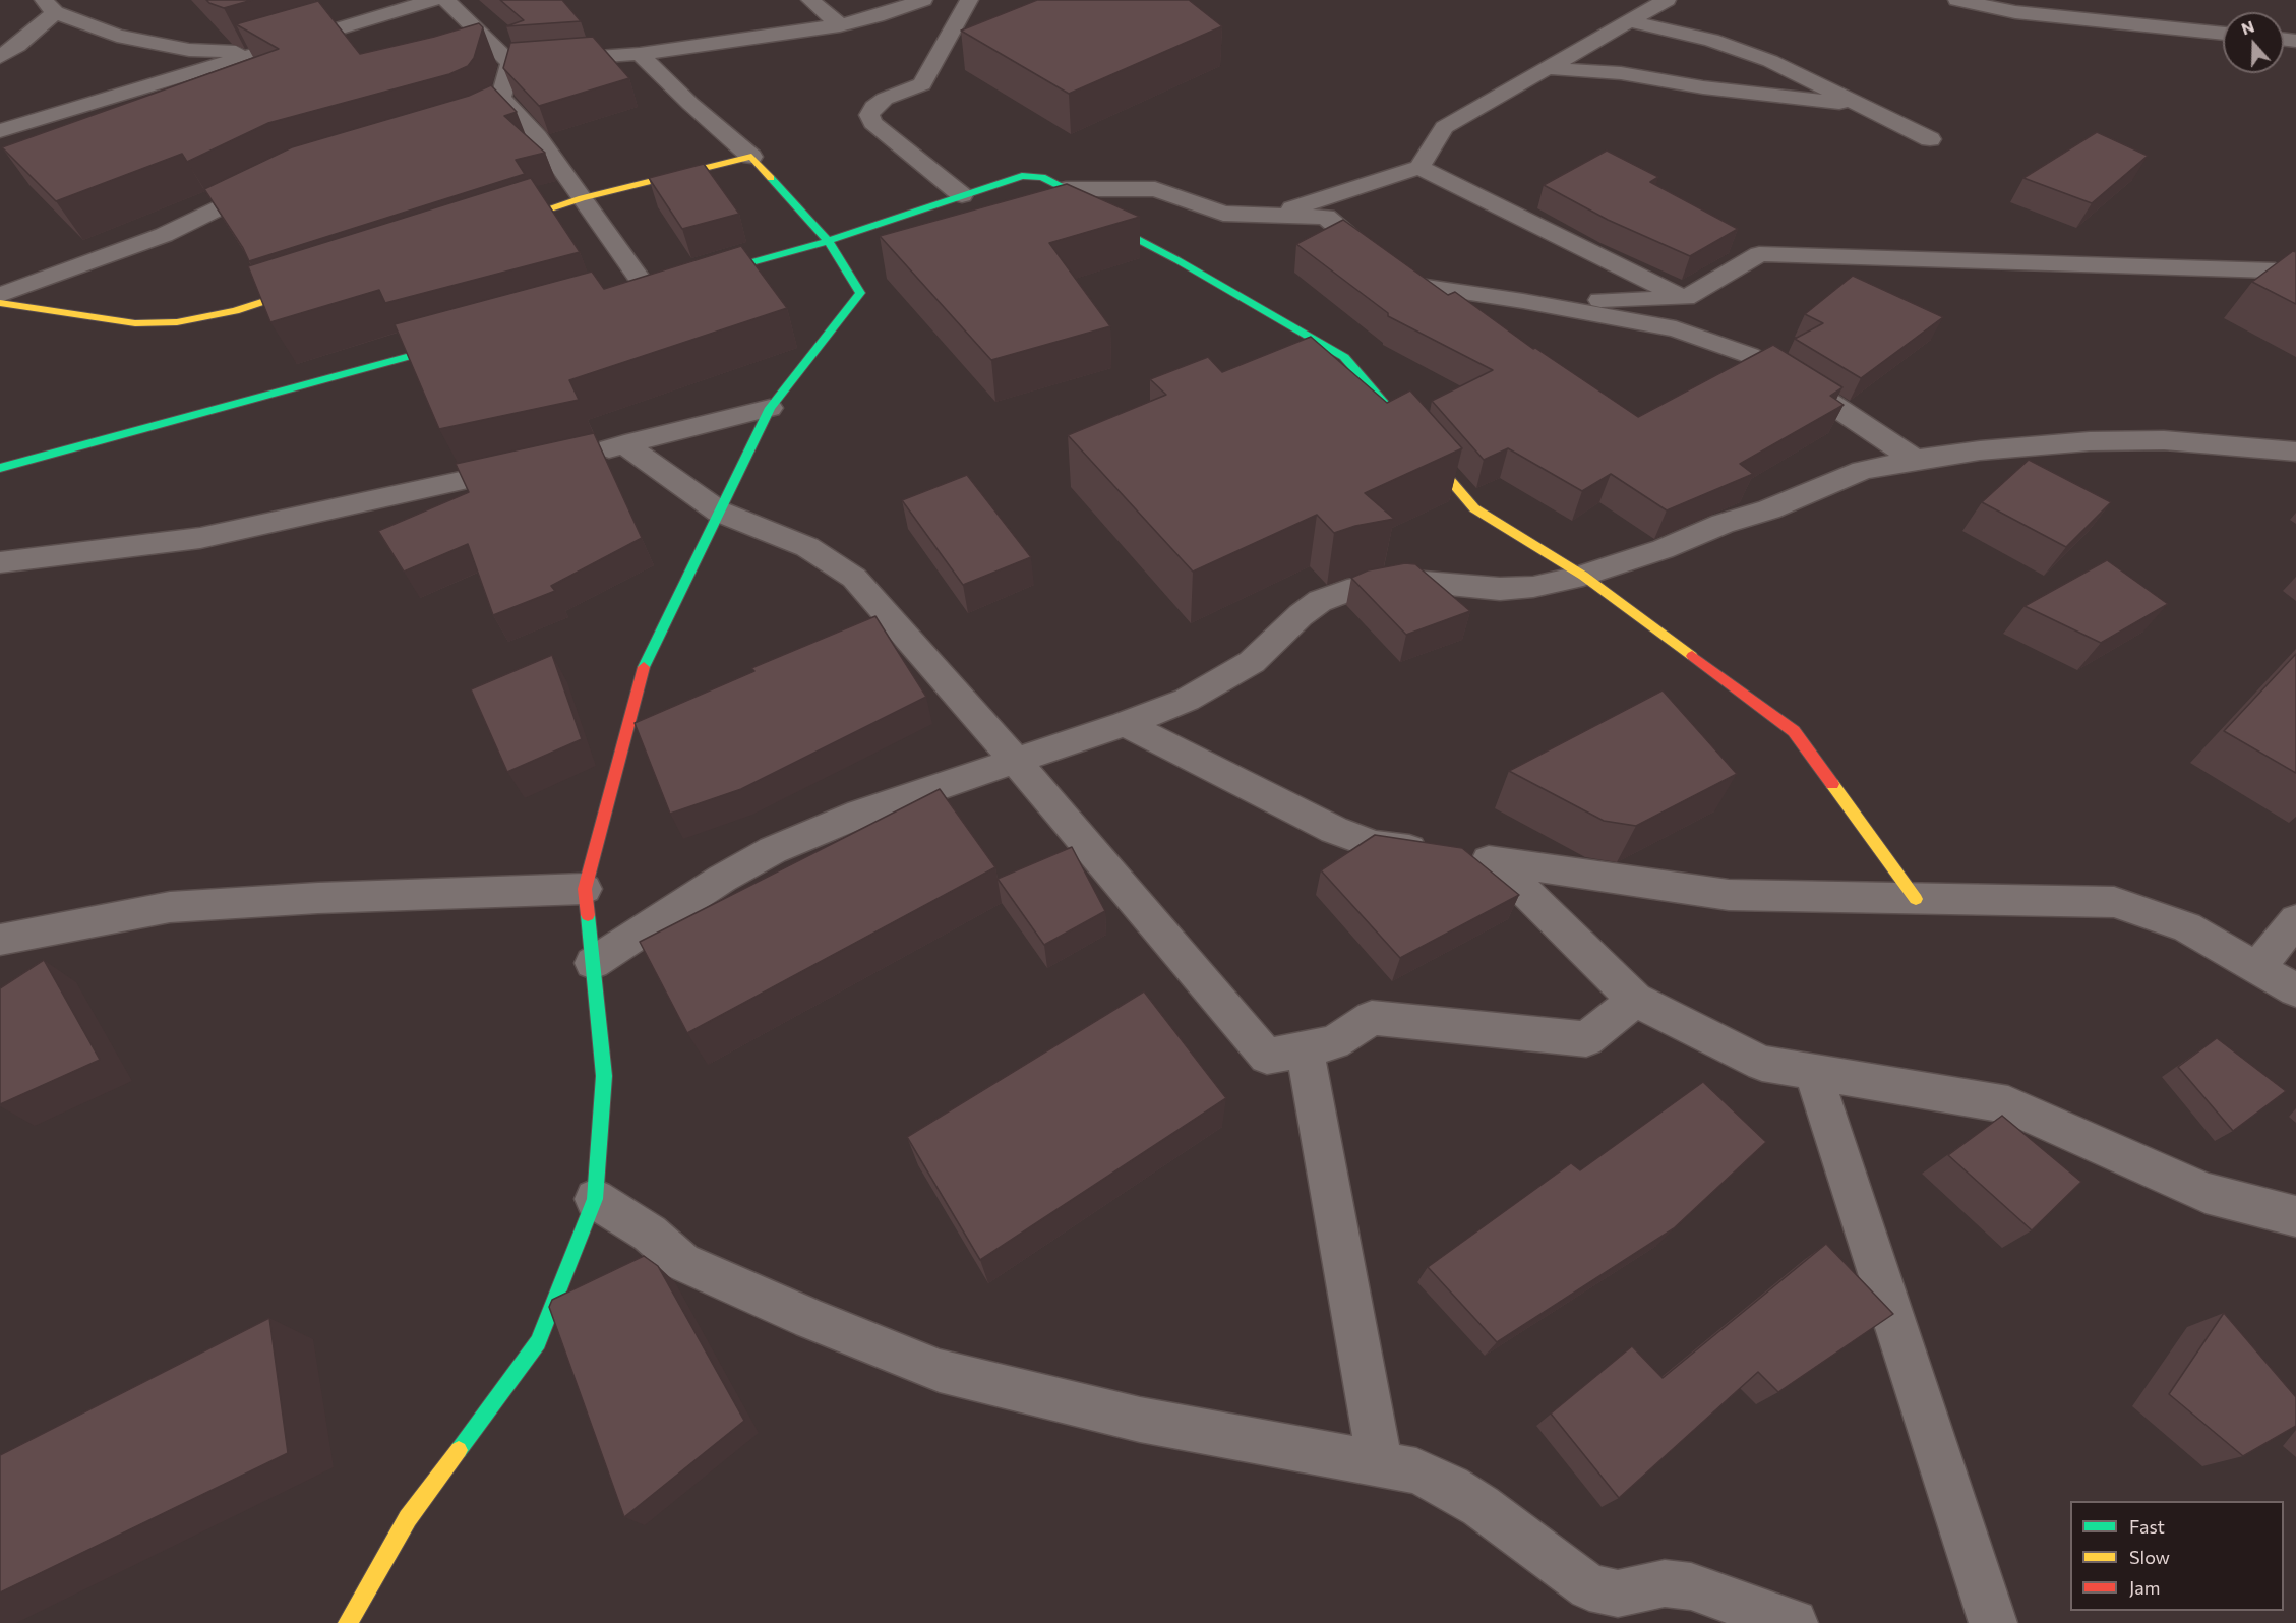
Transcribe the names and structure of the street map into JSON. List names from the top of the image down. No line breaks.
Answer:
{"legend":["Fast","Slow","Jam"],"north":"top"}
